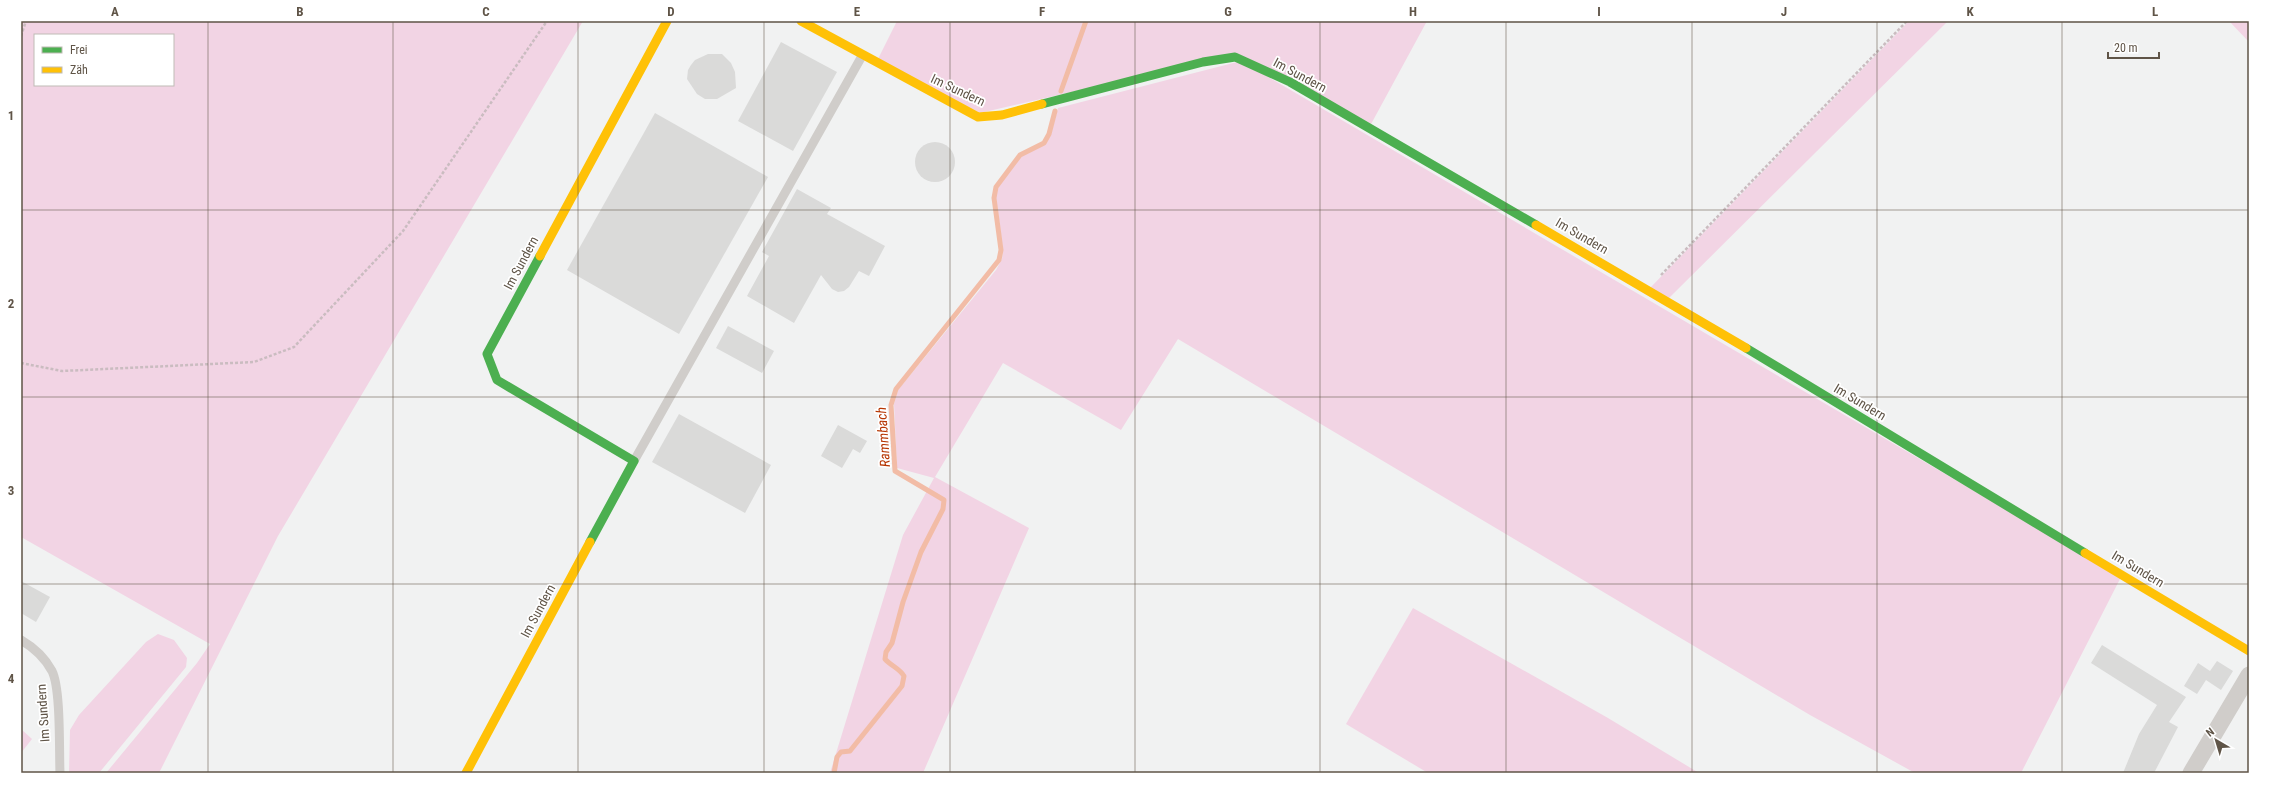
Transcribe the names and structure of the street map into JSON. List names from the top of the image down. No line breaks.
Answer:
{"streets":{"street":["Im Sundern"]},"water":["Rammbach"],"legend":["Frei","Zäh"],"scale_bar":"20 m","north":"top left","grid":{"columns":["A","B","C","D","E","F","G","H","I","J","K","L"],"rows":["1","2","3","4"]}}
